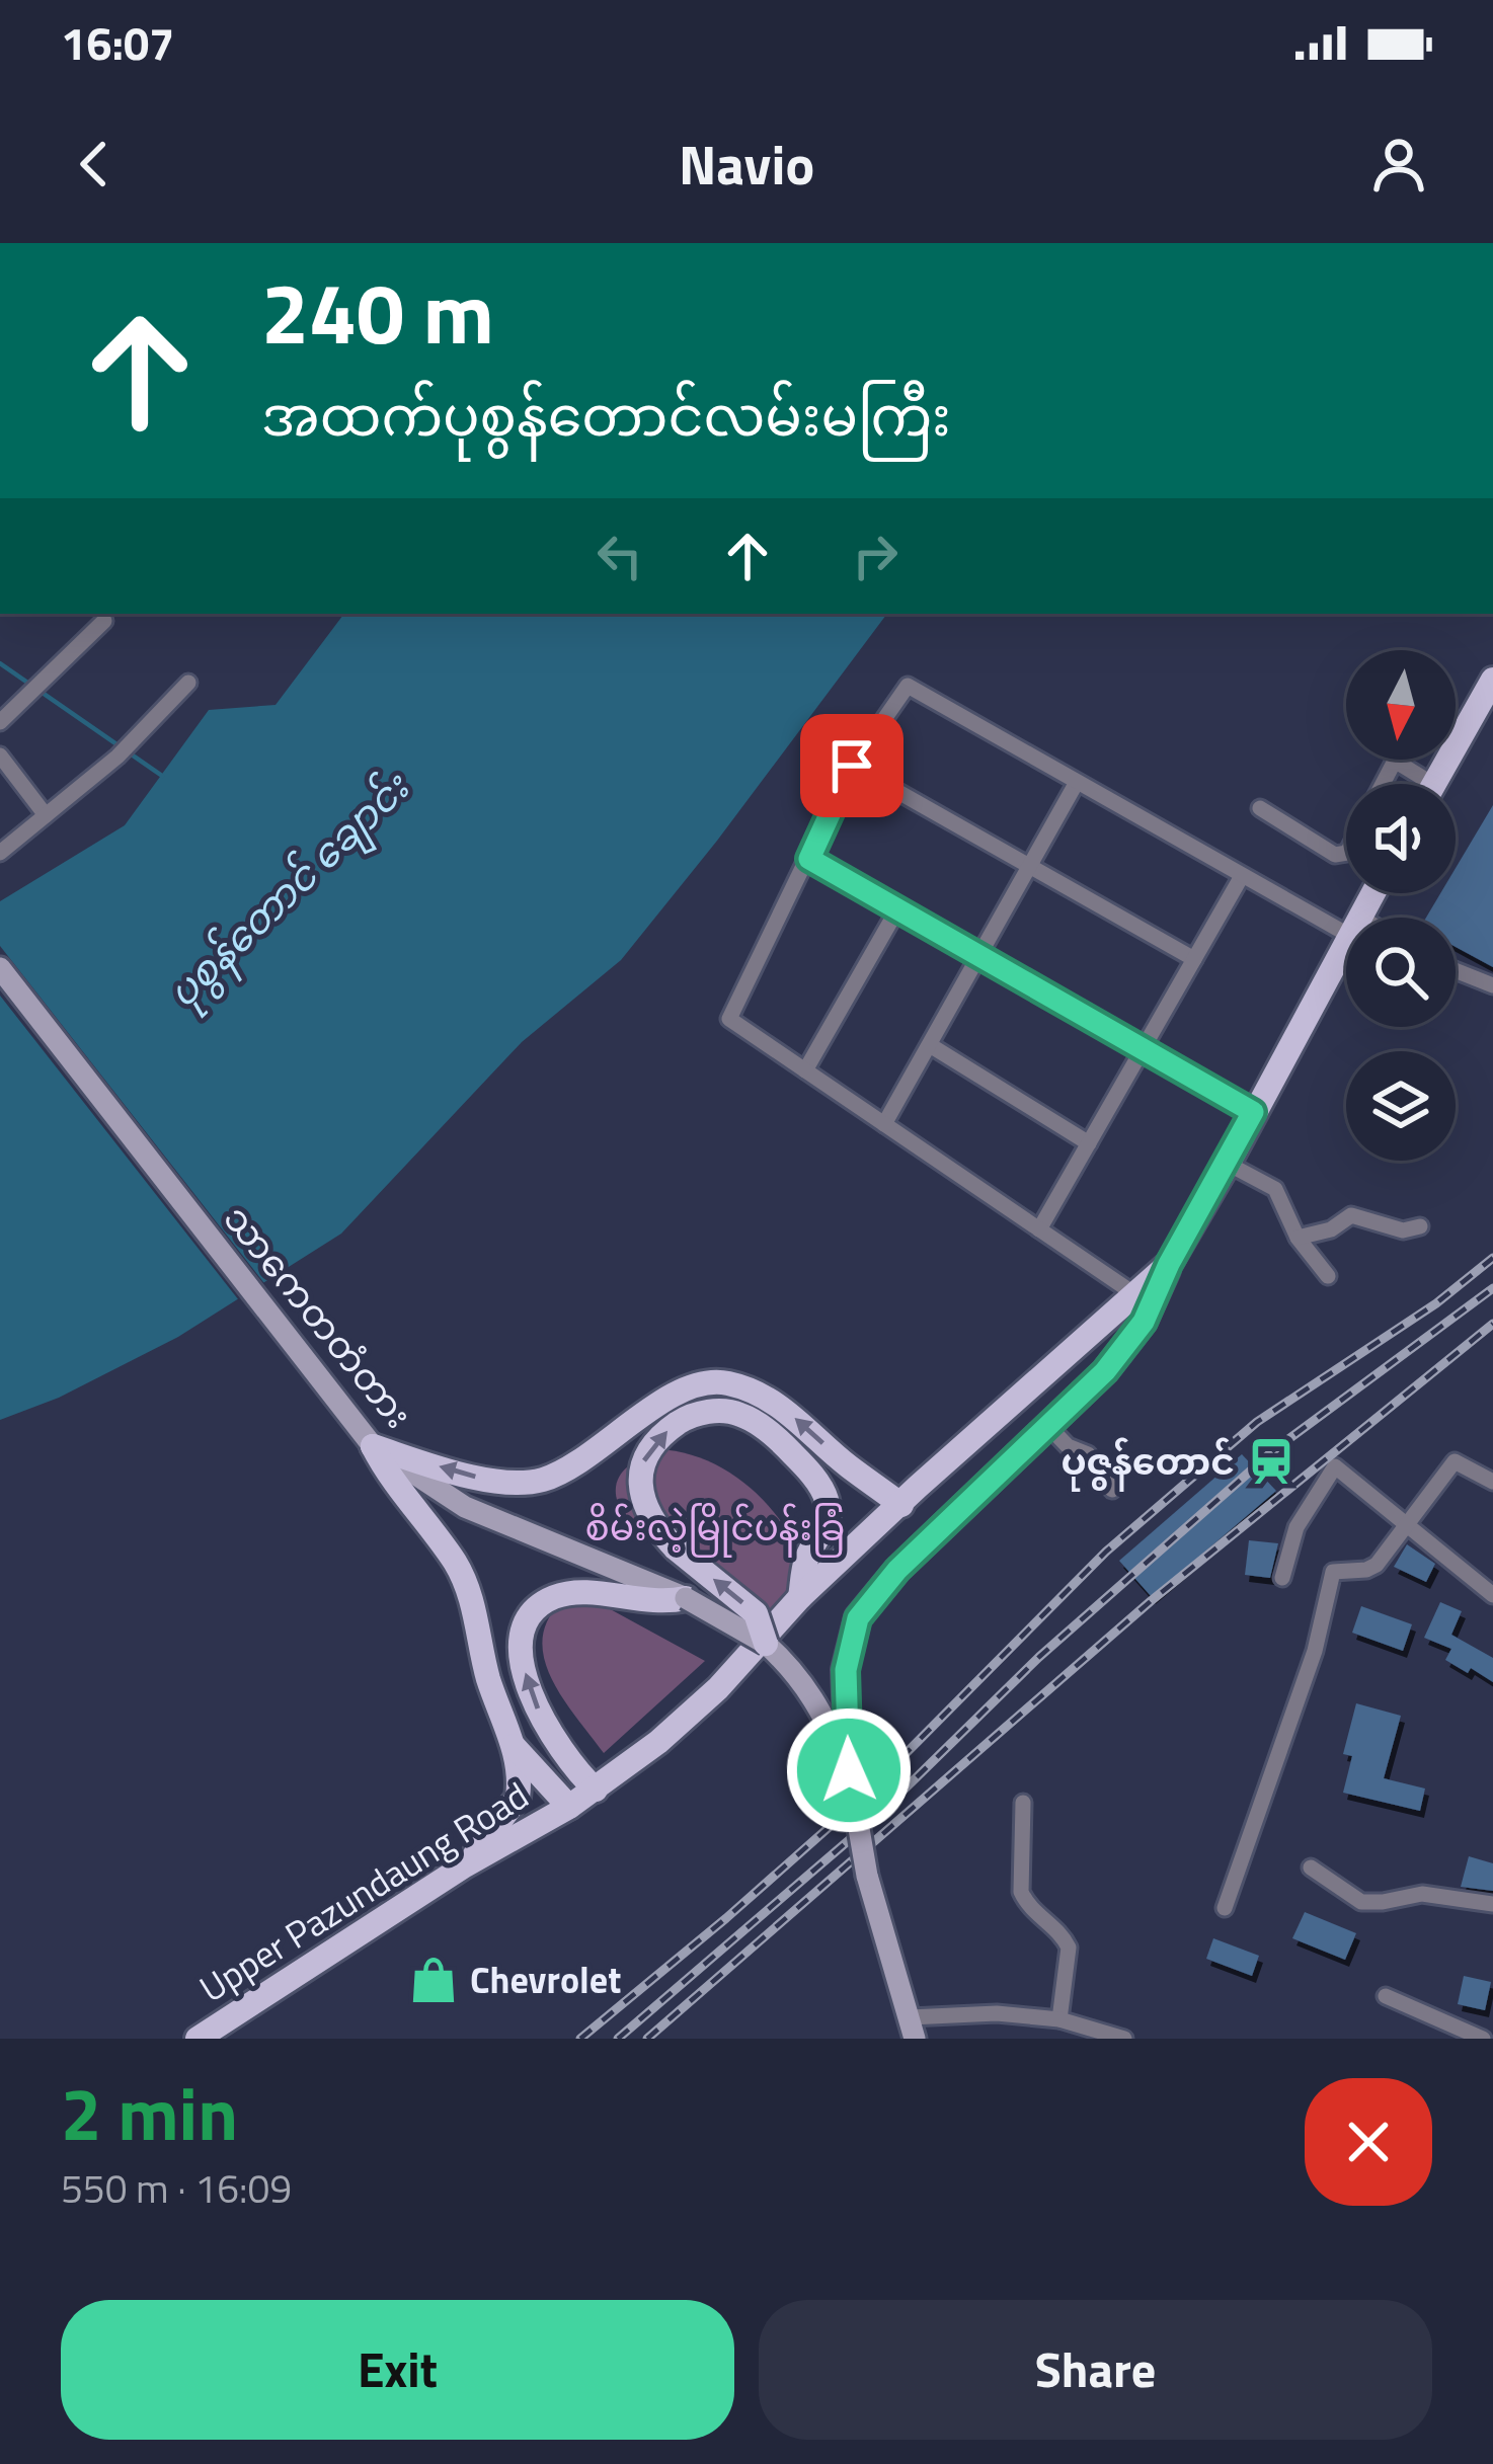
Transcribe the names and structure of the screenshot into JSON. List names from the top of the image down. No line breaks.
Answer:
{"streets":{"main road":["သာကေတတံတား","Upper Pazundaung Road"]},"water":["ပုစွန်တောင် ချောင်း"],"parks":["စိမ်းလဲ့မြိုင်ပန်းခြံ"],"places":{"station":["ပုဇွန်တောင်"],"shop":["Chevrolet"]},"north":"bottom","page":{"status":"16:07","header":"Navio","turn":["240 m","အထက်ပုစွန်တောင်လမ်းမကြီး"],"heading":["2 min","550 m · 16:09"],"buttons":["Exit","Share"]}}
